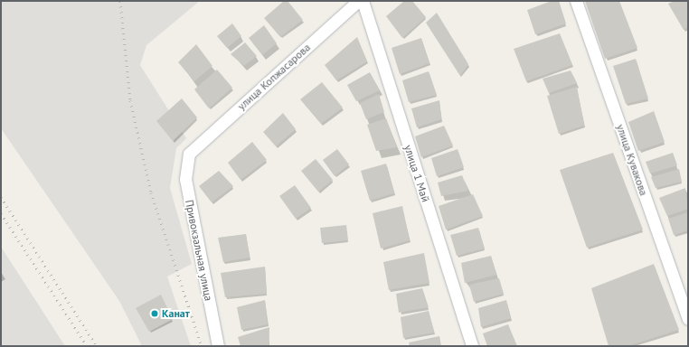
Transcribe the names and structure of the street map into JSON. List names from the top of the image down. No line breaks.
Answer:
{"streets":{"street":["улица Копжасарова","улица Кувакова","улица 1 Май","Привокзальная улица"]},"crossings":[["улица Копжасарова","Привокзальная улица"]],"places":["Канат"]}
